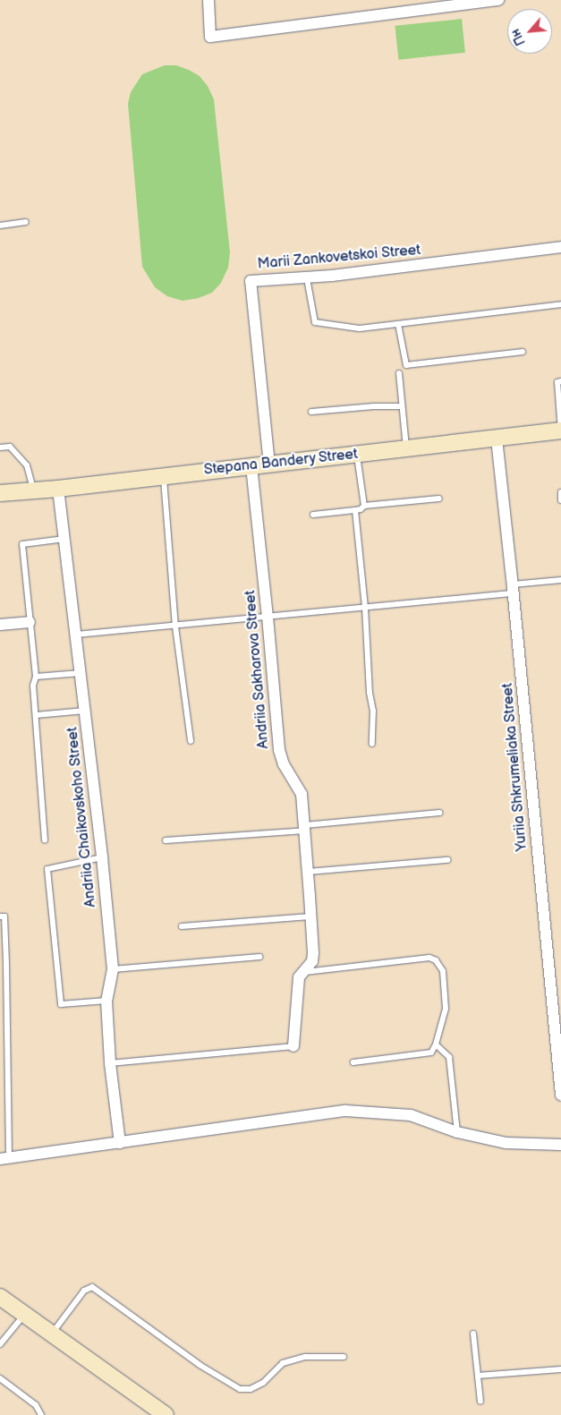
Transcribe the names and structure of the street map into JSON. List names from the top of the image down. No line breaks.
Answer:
{"streets":{"street":["Marii Zankovetskoi Street","Stepana Bandery Street","Andriia Sakharova Street","Yuriia Shkrumeliaka Street","Andriia Chaikovskoho Street"]},"crossings":[["Marii Zankovetskoi Street","Stepana Bandery Street"],["Stepana Bandery Street","Andriia Sakharova Street"],["Stepana Bandery Street","Yuriia Shkrumeliaka Street"],["Stepana Bandery Street","Andriia Chaikovskoho Street"]],"north":"bottom left"}
